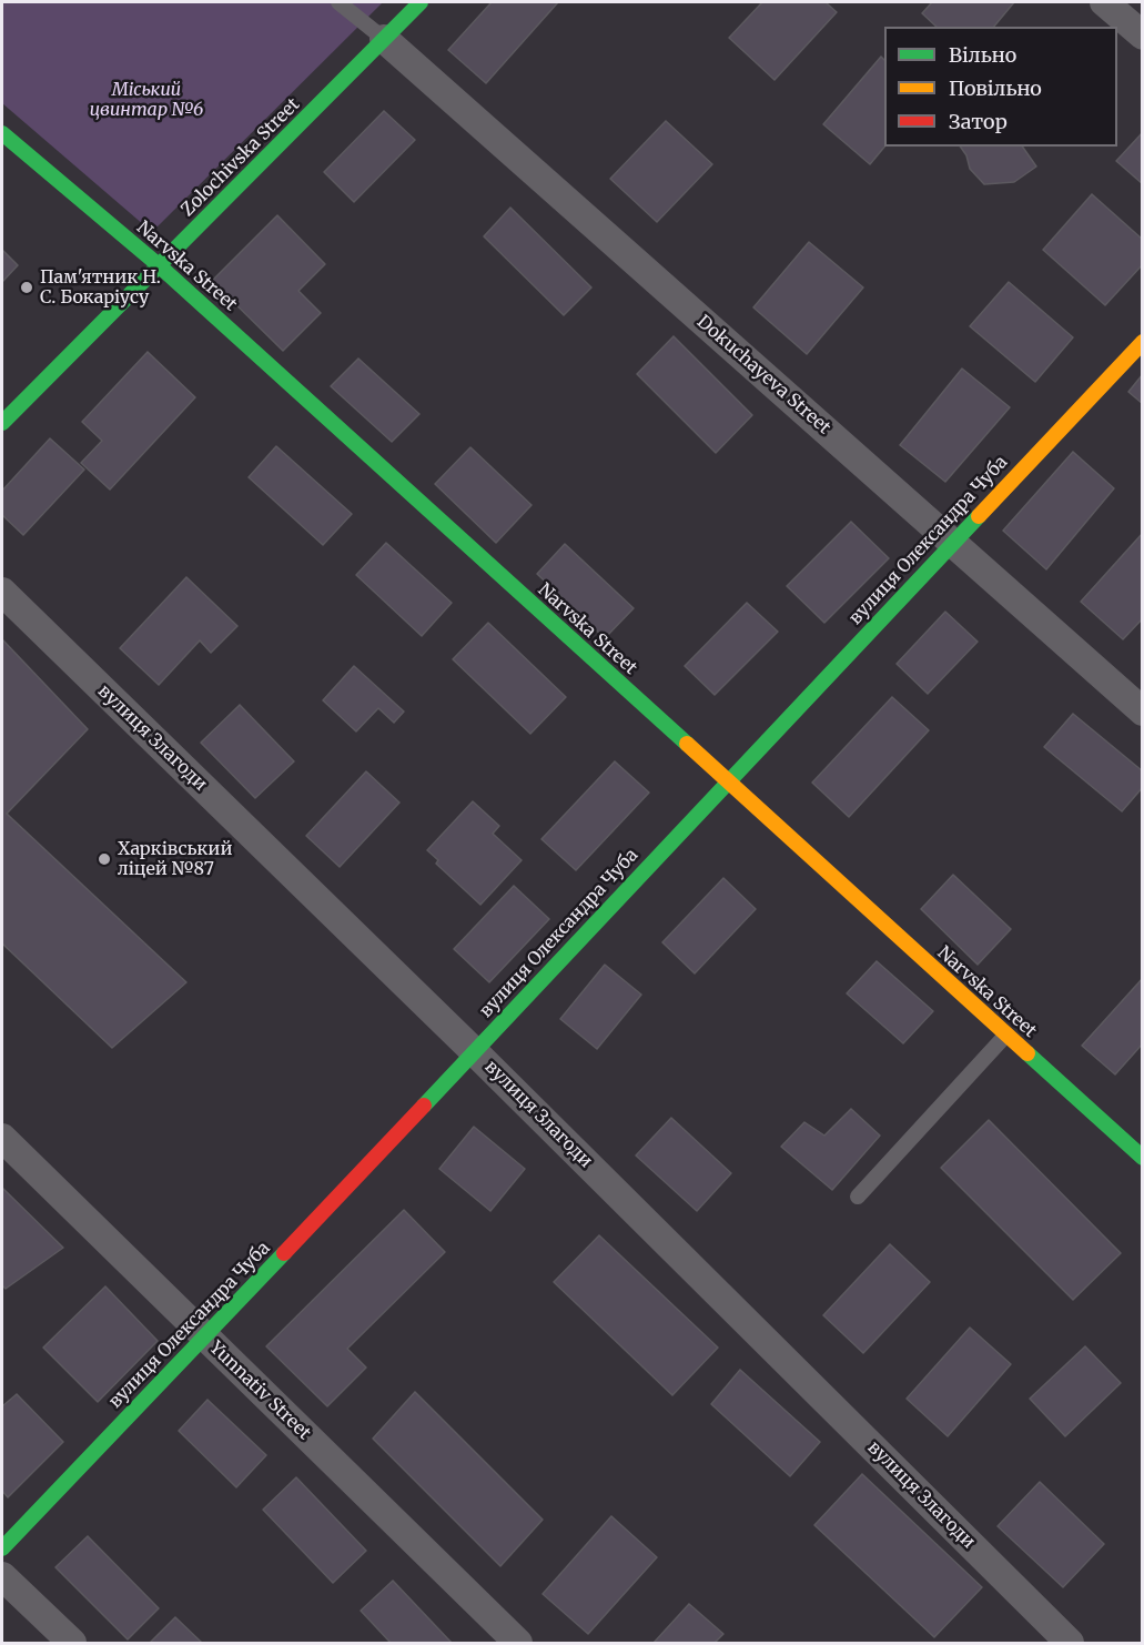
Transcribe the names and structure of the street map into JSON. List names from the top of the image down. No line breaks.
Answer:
{"streets":{"street":["Zolochivska Street","Narvska Street","Dokuchayeva Street","вулиця Олександра Чуба","вулиця Злагоди","Yunnativ Street"]},"crossings":[["Zolochivska Street","Narvska Street"],["Zolochivska Street","Dokuchayeva Street"],["Narvska Street","вулиця Олександра Чуба"],["Dokuchayeva Street","вулиця Олександра Чуба"],["вулиця Олександра Чуба","вулиця Злагоди"],["вулиця Олександра Чуба","Yunnativ Street"]],"parks":["Міський цвинтар №6"],"places":["Пам'ятник Н. С. Бокаріусу","Харківський ліцей №87"],"legend":["Вільно","Повільно","Затор"]}
